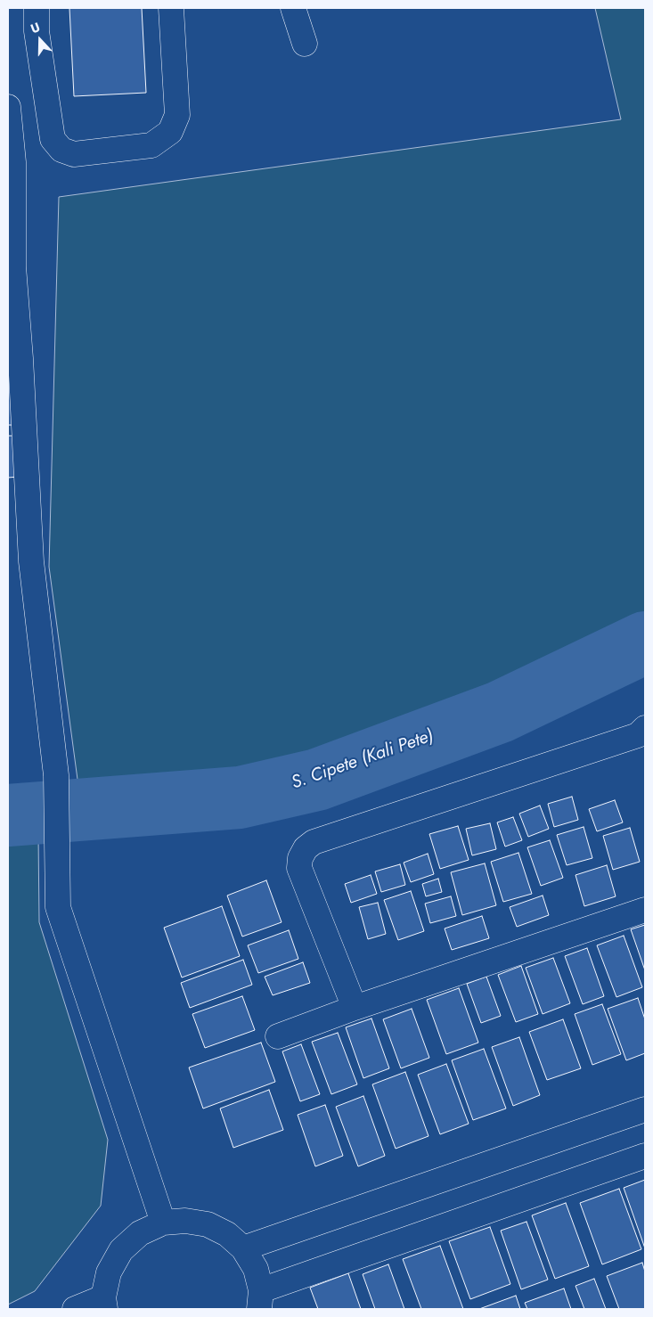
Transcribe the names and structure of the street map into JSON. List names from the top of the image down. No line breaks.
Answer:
{"water":["S. Cipete (Kali Pete)"],"north":"top"}
